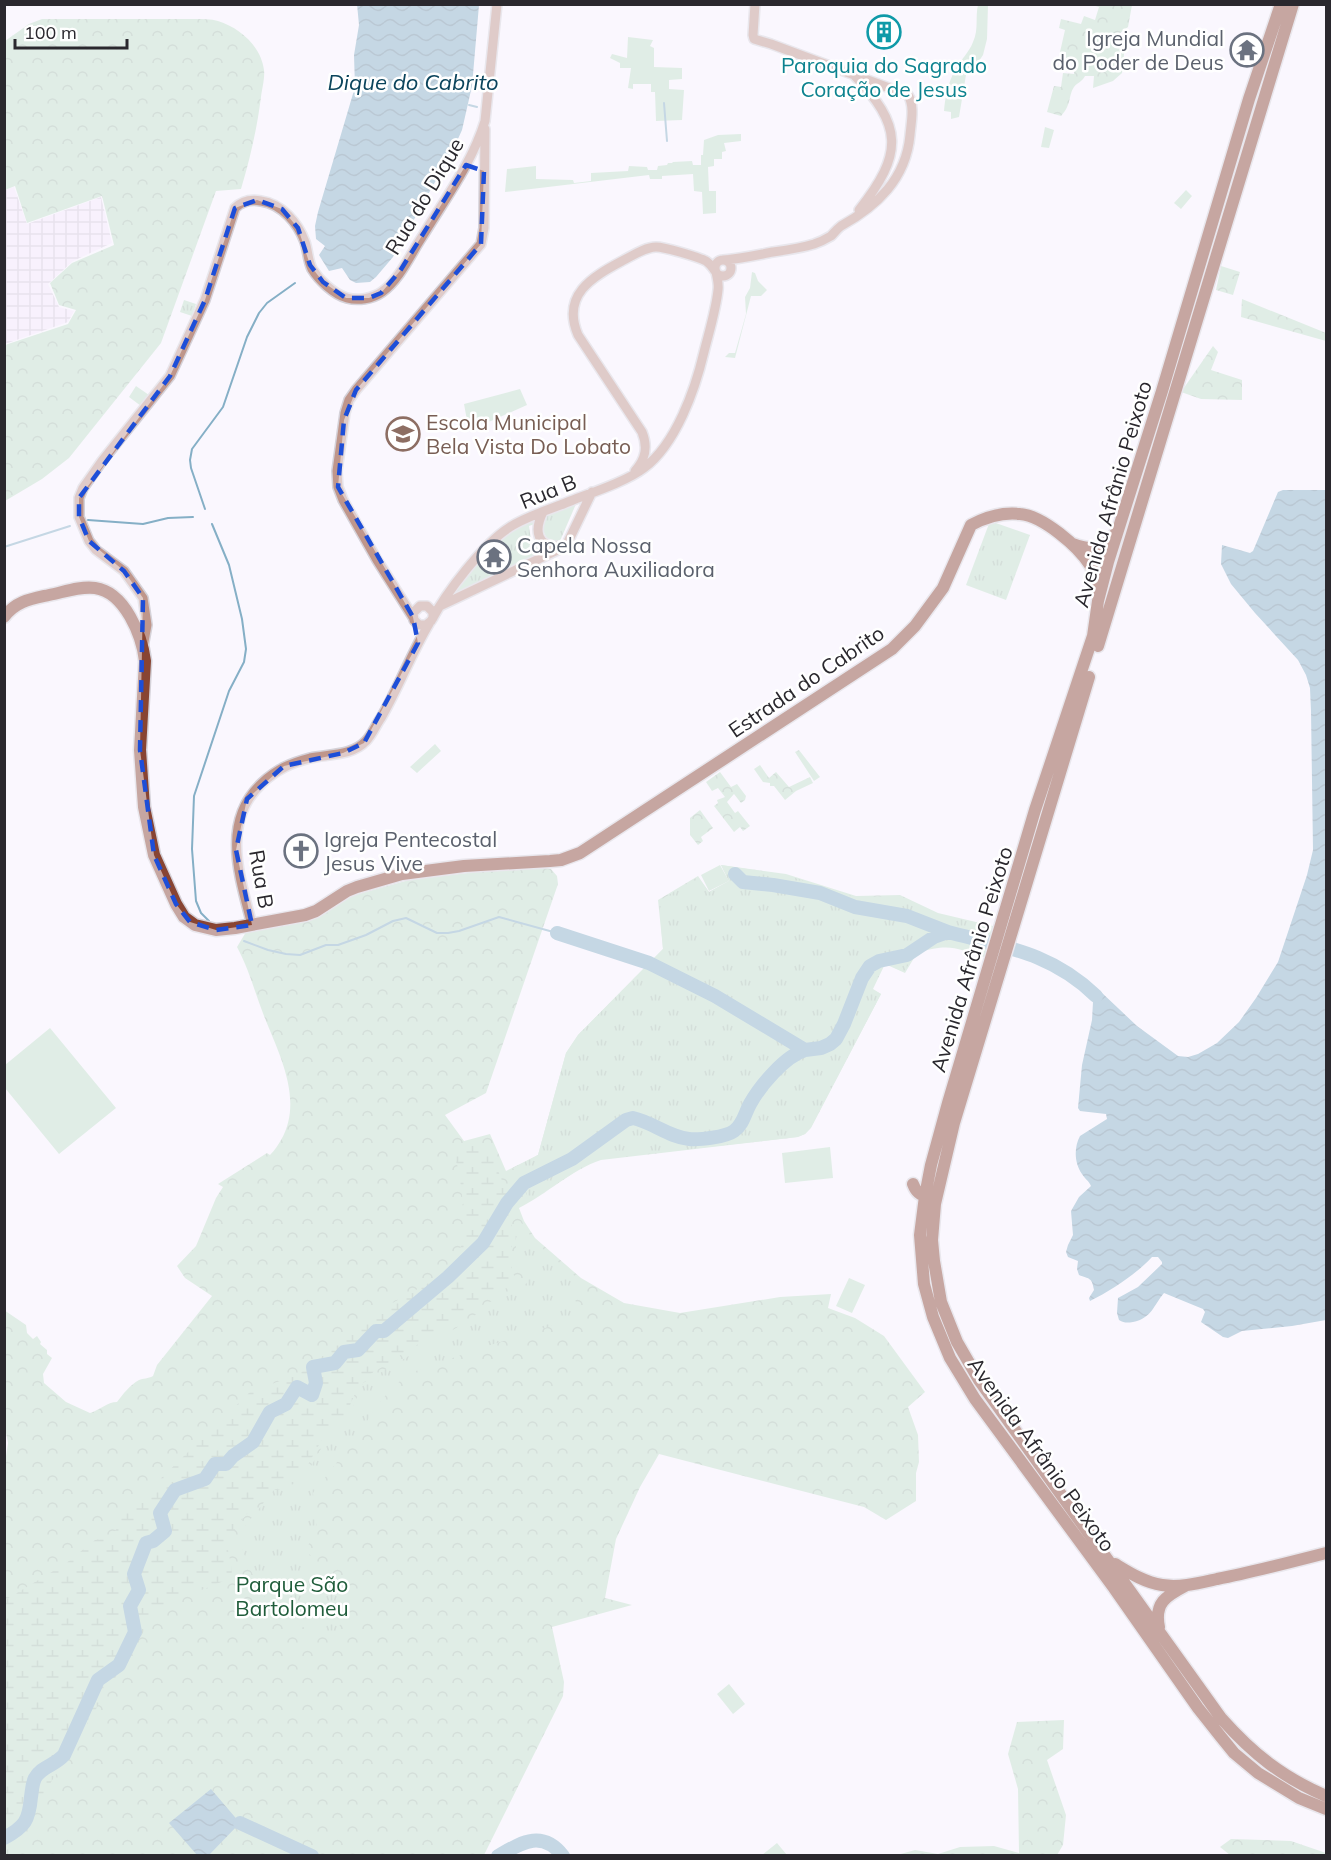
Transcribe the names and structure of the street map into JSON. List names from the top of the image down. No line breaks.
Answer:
{"streets":{"main road":["Avenida Afrânio Peixoto","Estrada do Cabrito"],"street":["Rua do Dique","Rua B"]},"crossings":[["Rua B","Estrada do Cabrito"],["Avenida Afrânio Peixoto","Estrada do Cabrito"]],"water":["Dique do Cabrito"],"parks":["Parque São Bartolomeu"],"places":{"building":["Paroquia do Sagrado Coração de Jesus"],"temple":["Igreja Mundial do Poder de Deus","Capela Nossa Senhora Auxiliadora"],"school or university":["Escola Municipal Bela Vista Do Lobato"],"church":["Igreja Pentecostal Jesus Vive"]},"scale_bar":"100 m"}
